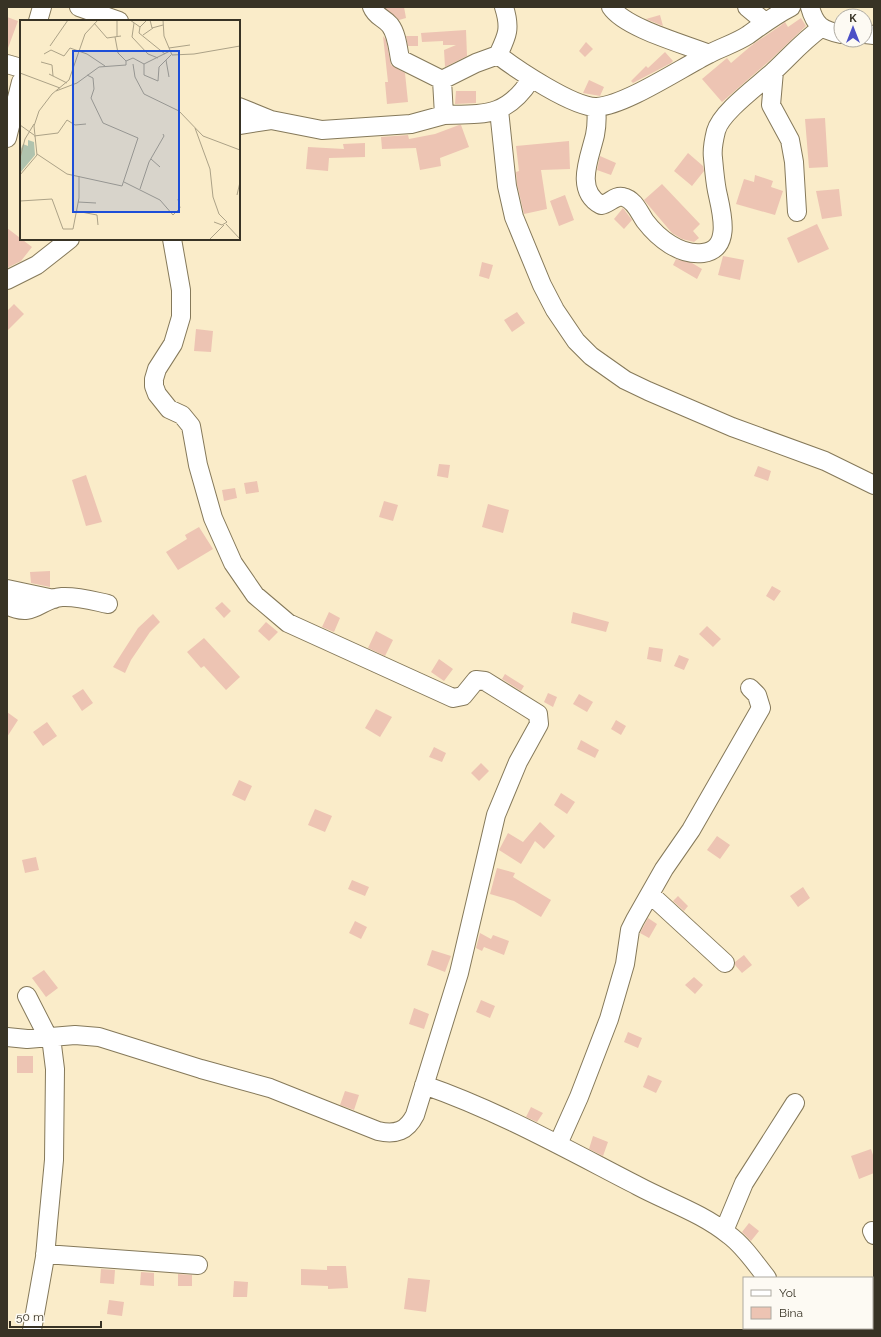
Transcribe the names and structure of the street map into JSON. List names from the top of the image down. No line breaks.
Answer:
{"legend":["Yol","Bina"],"scale_bar":"50 m","north":"top"}
